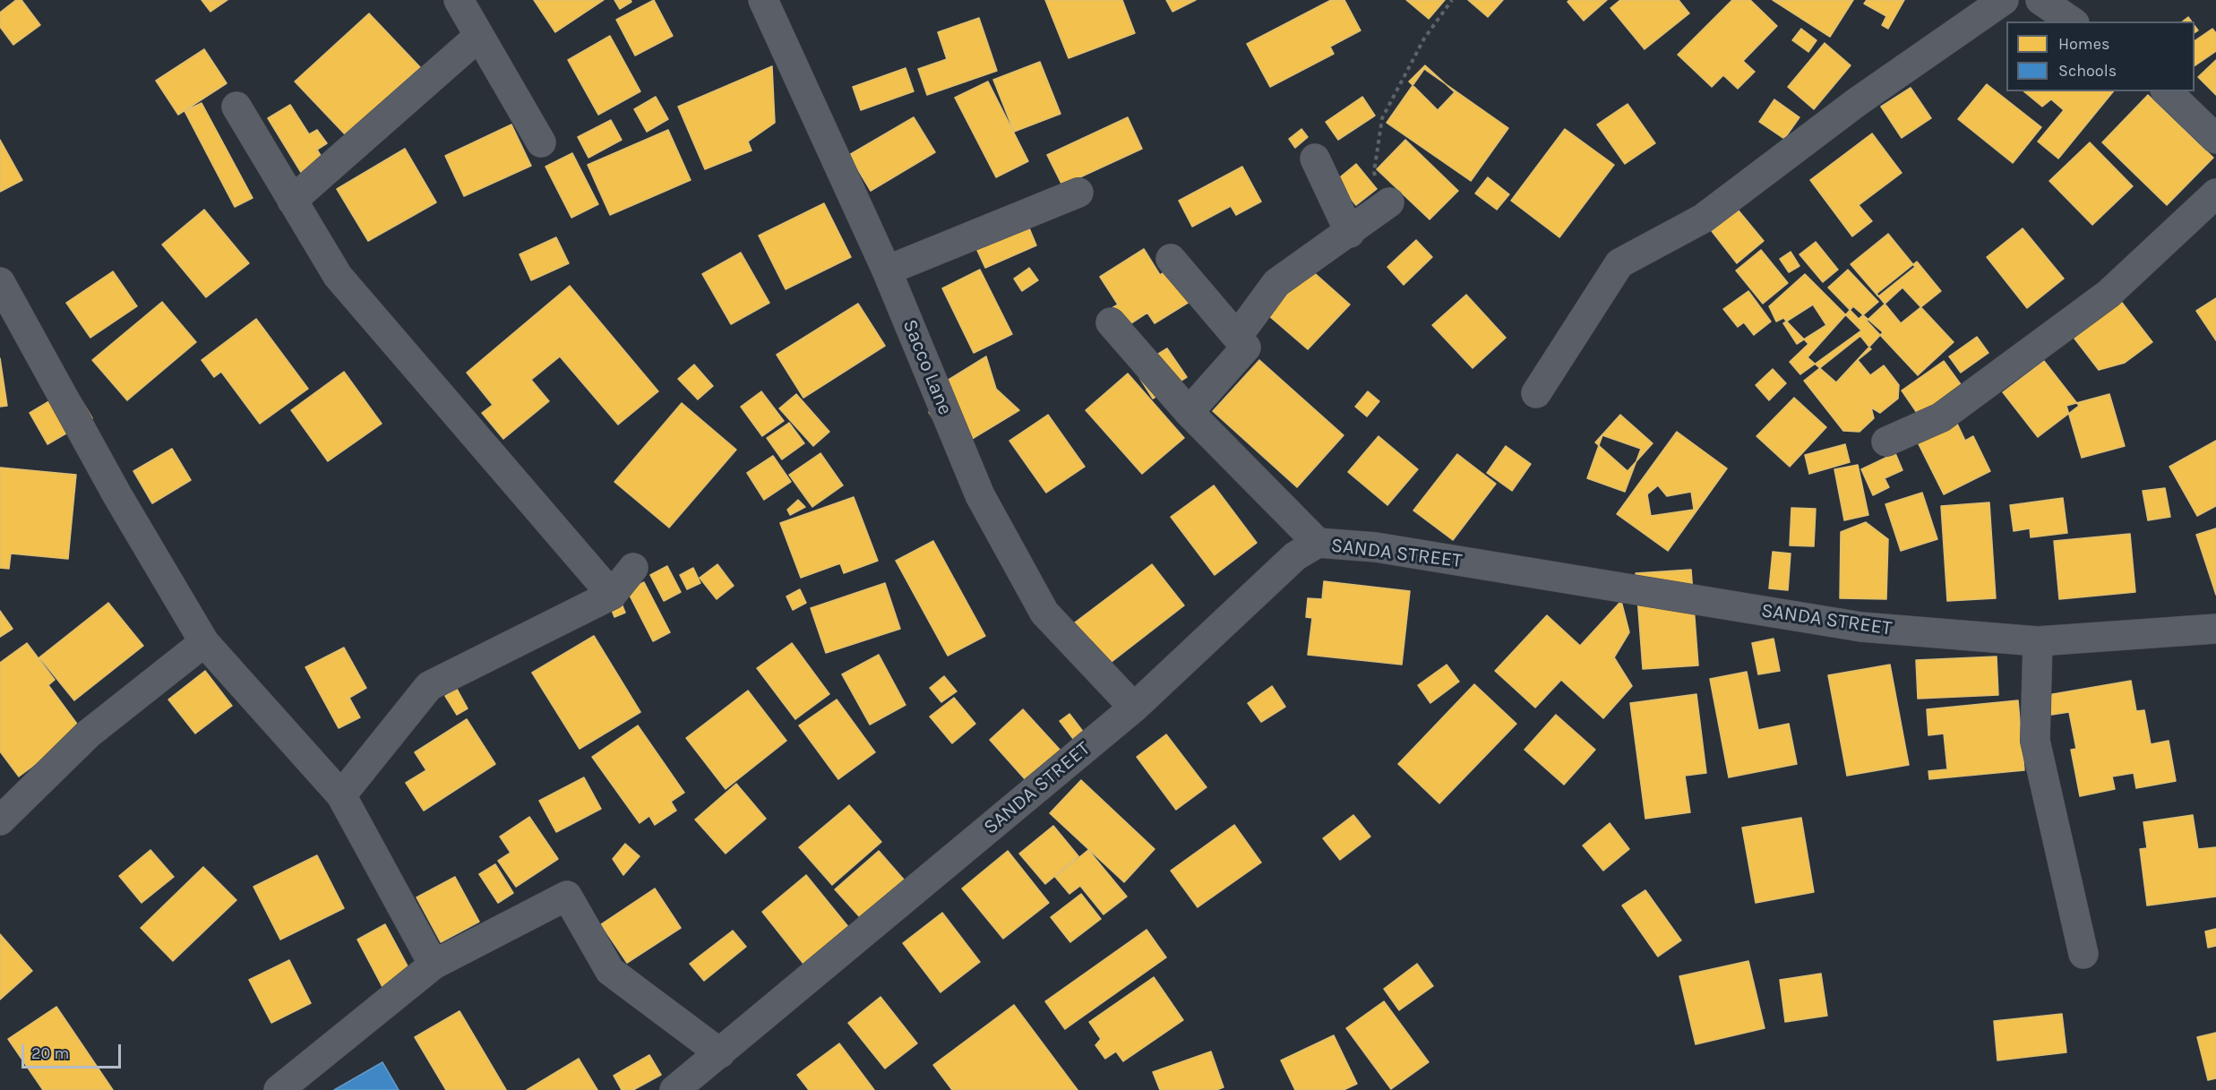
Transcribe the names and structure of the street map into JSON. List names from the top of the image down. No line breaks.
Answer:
{"streets":{"street":["Sacco Lane","SANDA STREET"]},"crossings":[["Sacco Lane","SANDA STREET"]],"legend":["Homes","Schools"],"scale_bar":"20 m"}
